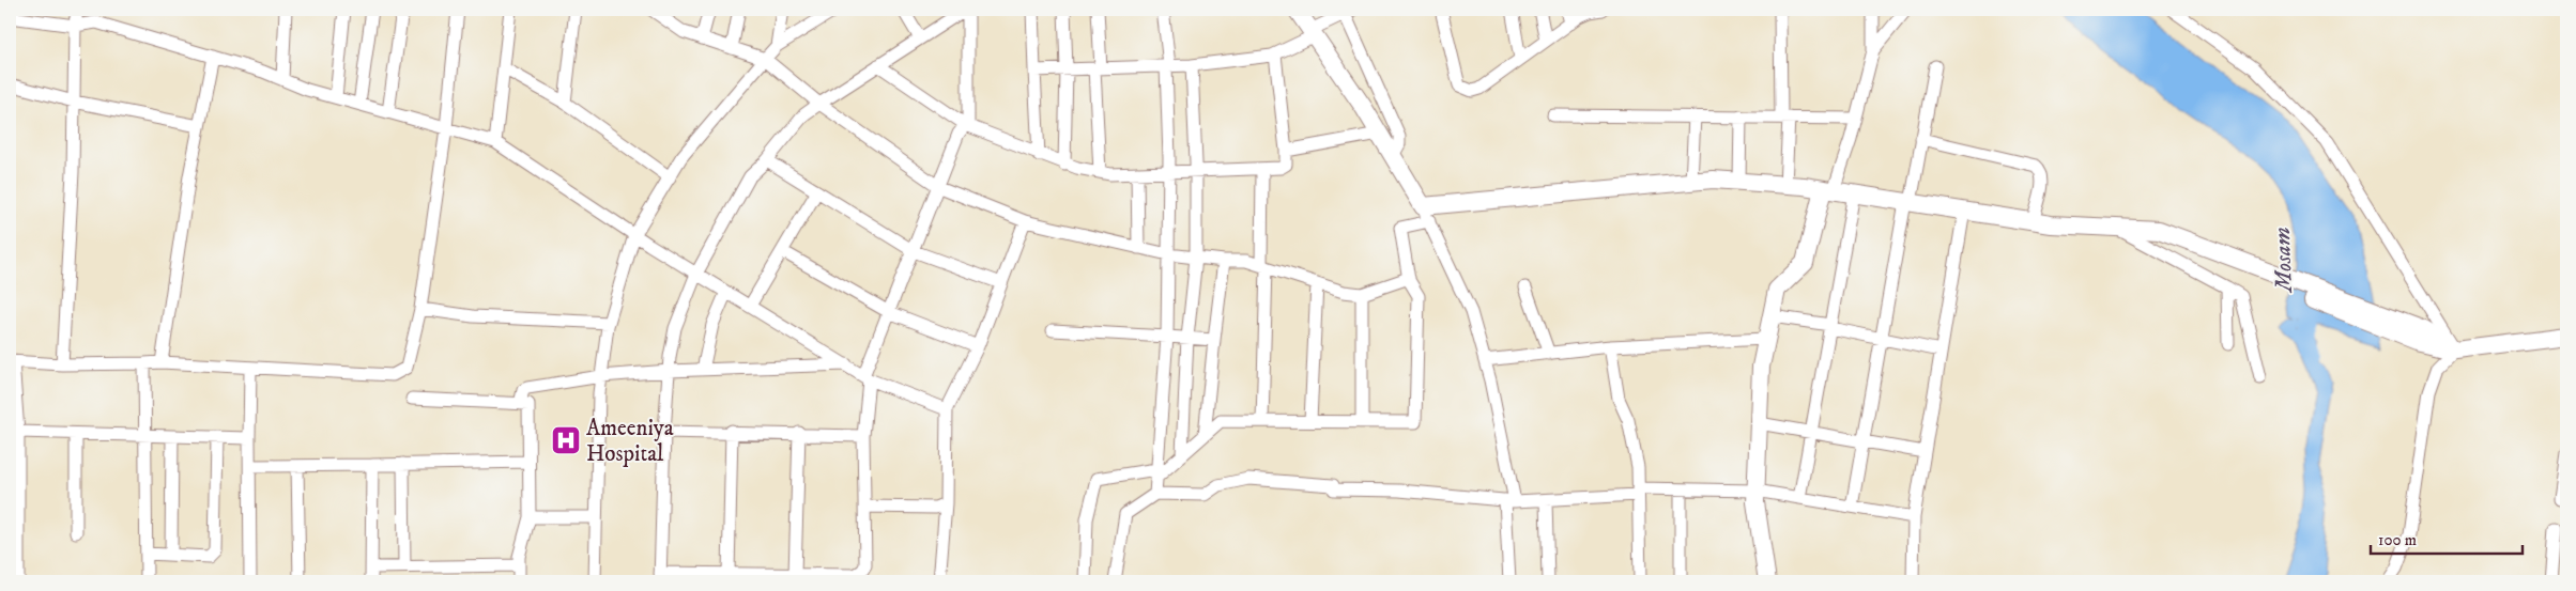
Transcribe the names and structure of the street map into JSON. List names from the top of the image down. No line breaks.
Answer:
{"water":["Mosam"],"places":{"hospital":["Ameeniya Hospital"]},"scale_bar":"100 m"}
